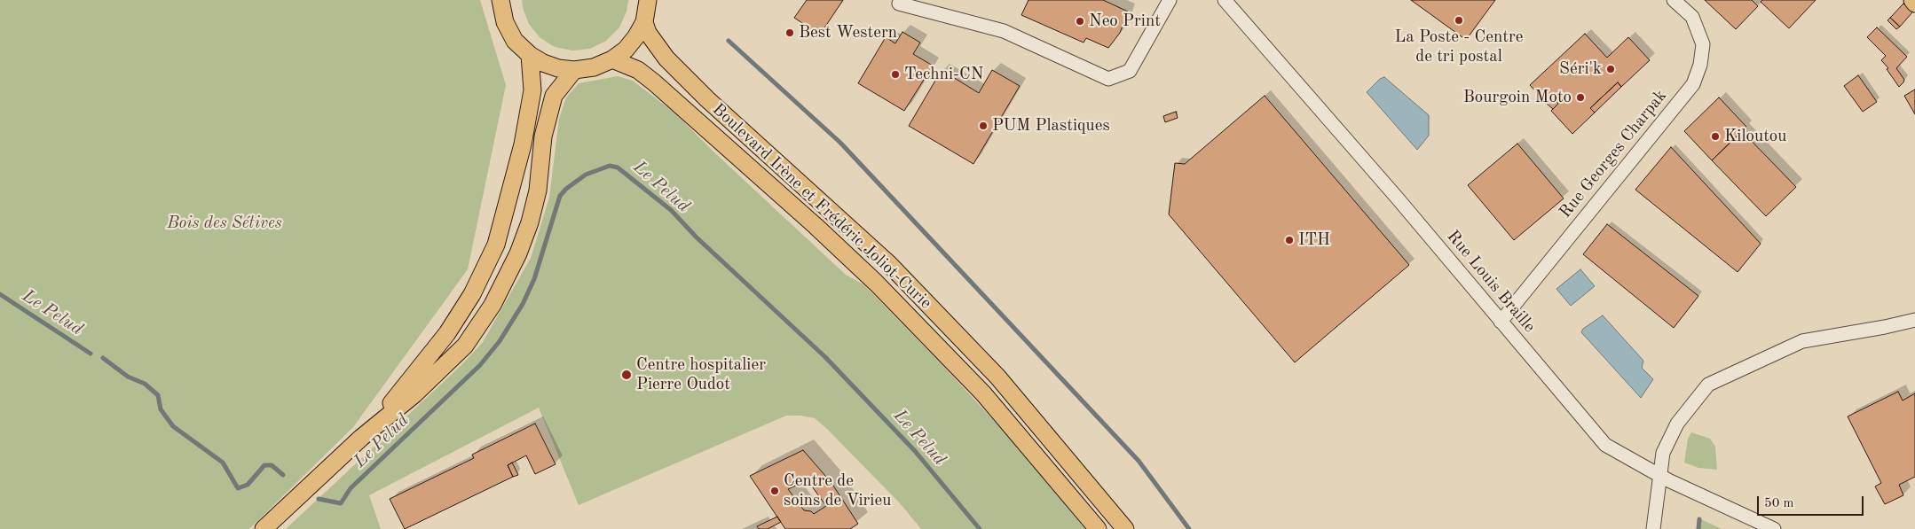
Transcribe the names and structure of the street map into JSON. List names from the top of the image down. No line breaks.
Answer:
{"streets":{"main road":["Boulevard Irène et Frédéric Joliot-Curie"],"street":["Rue Georges Charpak","Rue Louis Braille"]},"crossings":[["Rue Georges Charpak","Rue Louis Braille"]],"water":["Le Pelud"],"parks":["Bois des Sétives"],"places":["La Poste - Centre de tri postal","Neo Print","Best Western","Séri'k","Techni-CN","Bourgoin Moto","PUM Plastiques","Kiloutou","ITH","Centre hospitalier Pierre Oudot","Centre de soins de Virieu"],"scale_bar":"50 m"}
